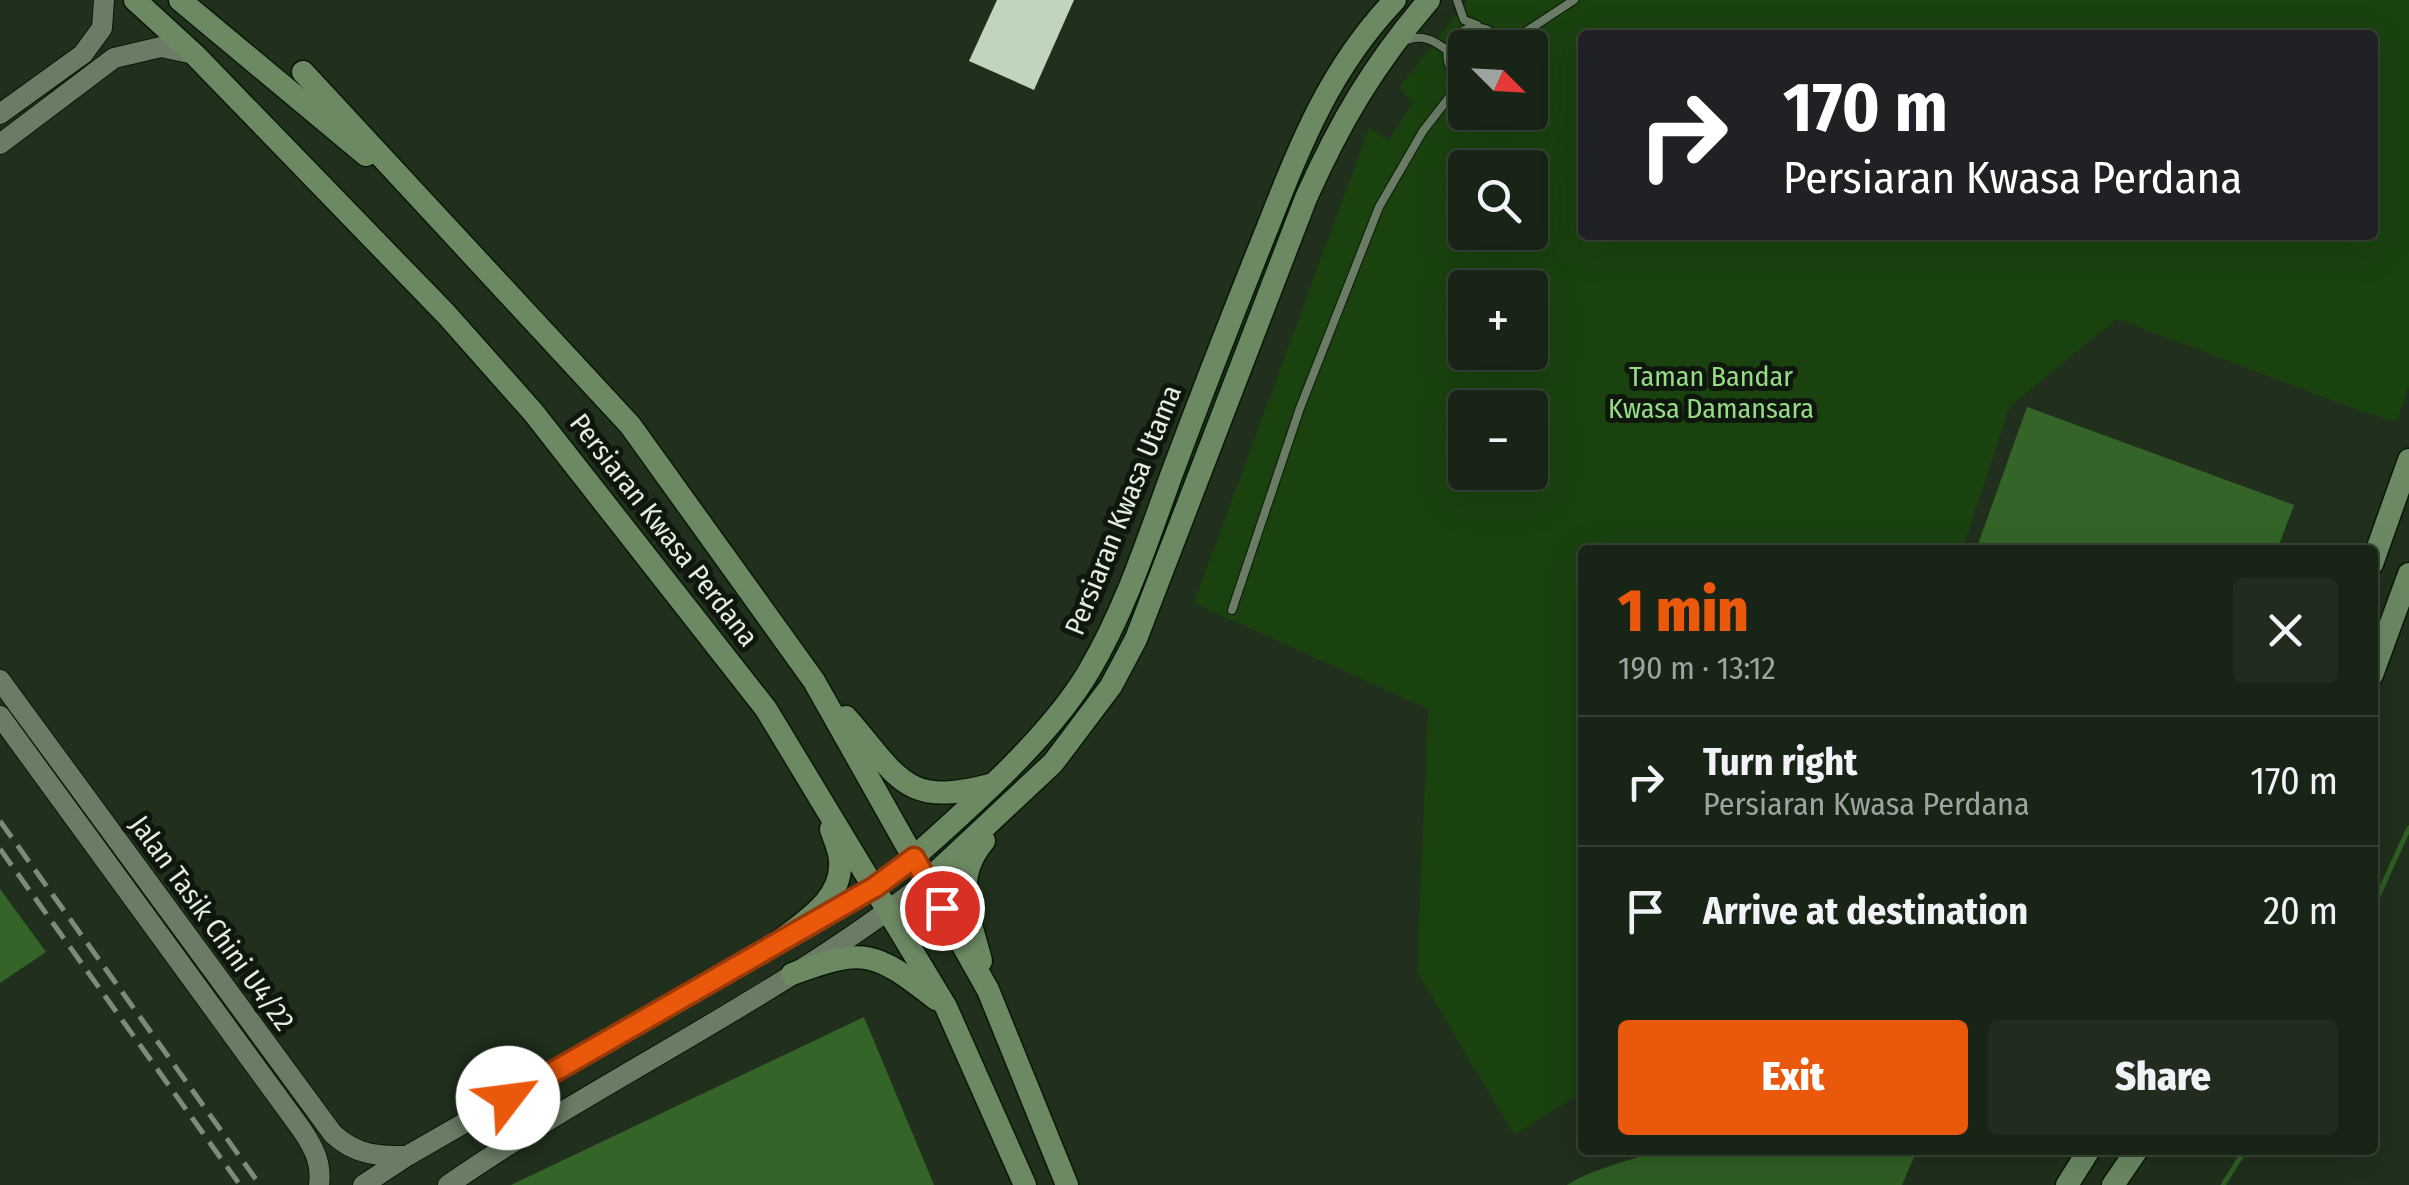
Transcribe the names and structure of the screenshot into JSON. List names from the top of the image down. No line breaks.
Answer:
{"streets":{"main road":["Persiaran Kwasa Utama","Persiaran Kwasa Perdana"],"street":["Jalan Tasik Chini U4/22"]},"crossings":[["Persiaran Kwasa Utama","Persiaran Kwasa Perdana"],["Persiaran Kwasa Utama","Jalan Tasik Chini U4/22"]],"parks":["Taman Bandar Kwasa Damansara"],"north":"bottom right","page":{"map_buttons":["+","−"],"turn":["170 m","Persiaran Kwasa Perdana"],"heading":["1 min","190 m · 13:12"],"list":[{"name":"Turn right","note":"Persiaran Kwasa Perdana","value":"170 m"},{"name":"Arrive at destination","value":"20 m"}],"buttons":["Exit","Share"]}}
